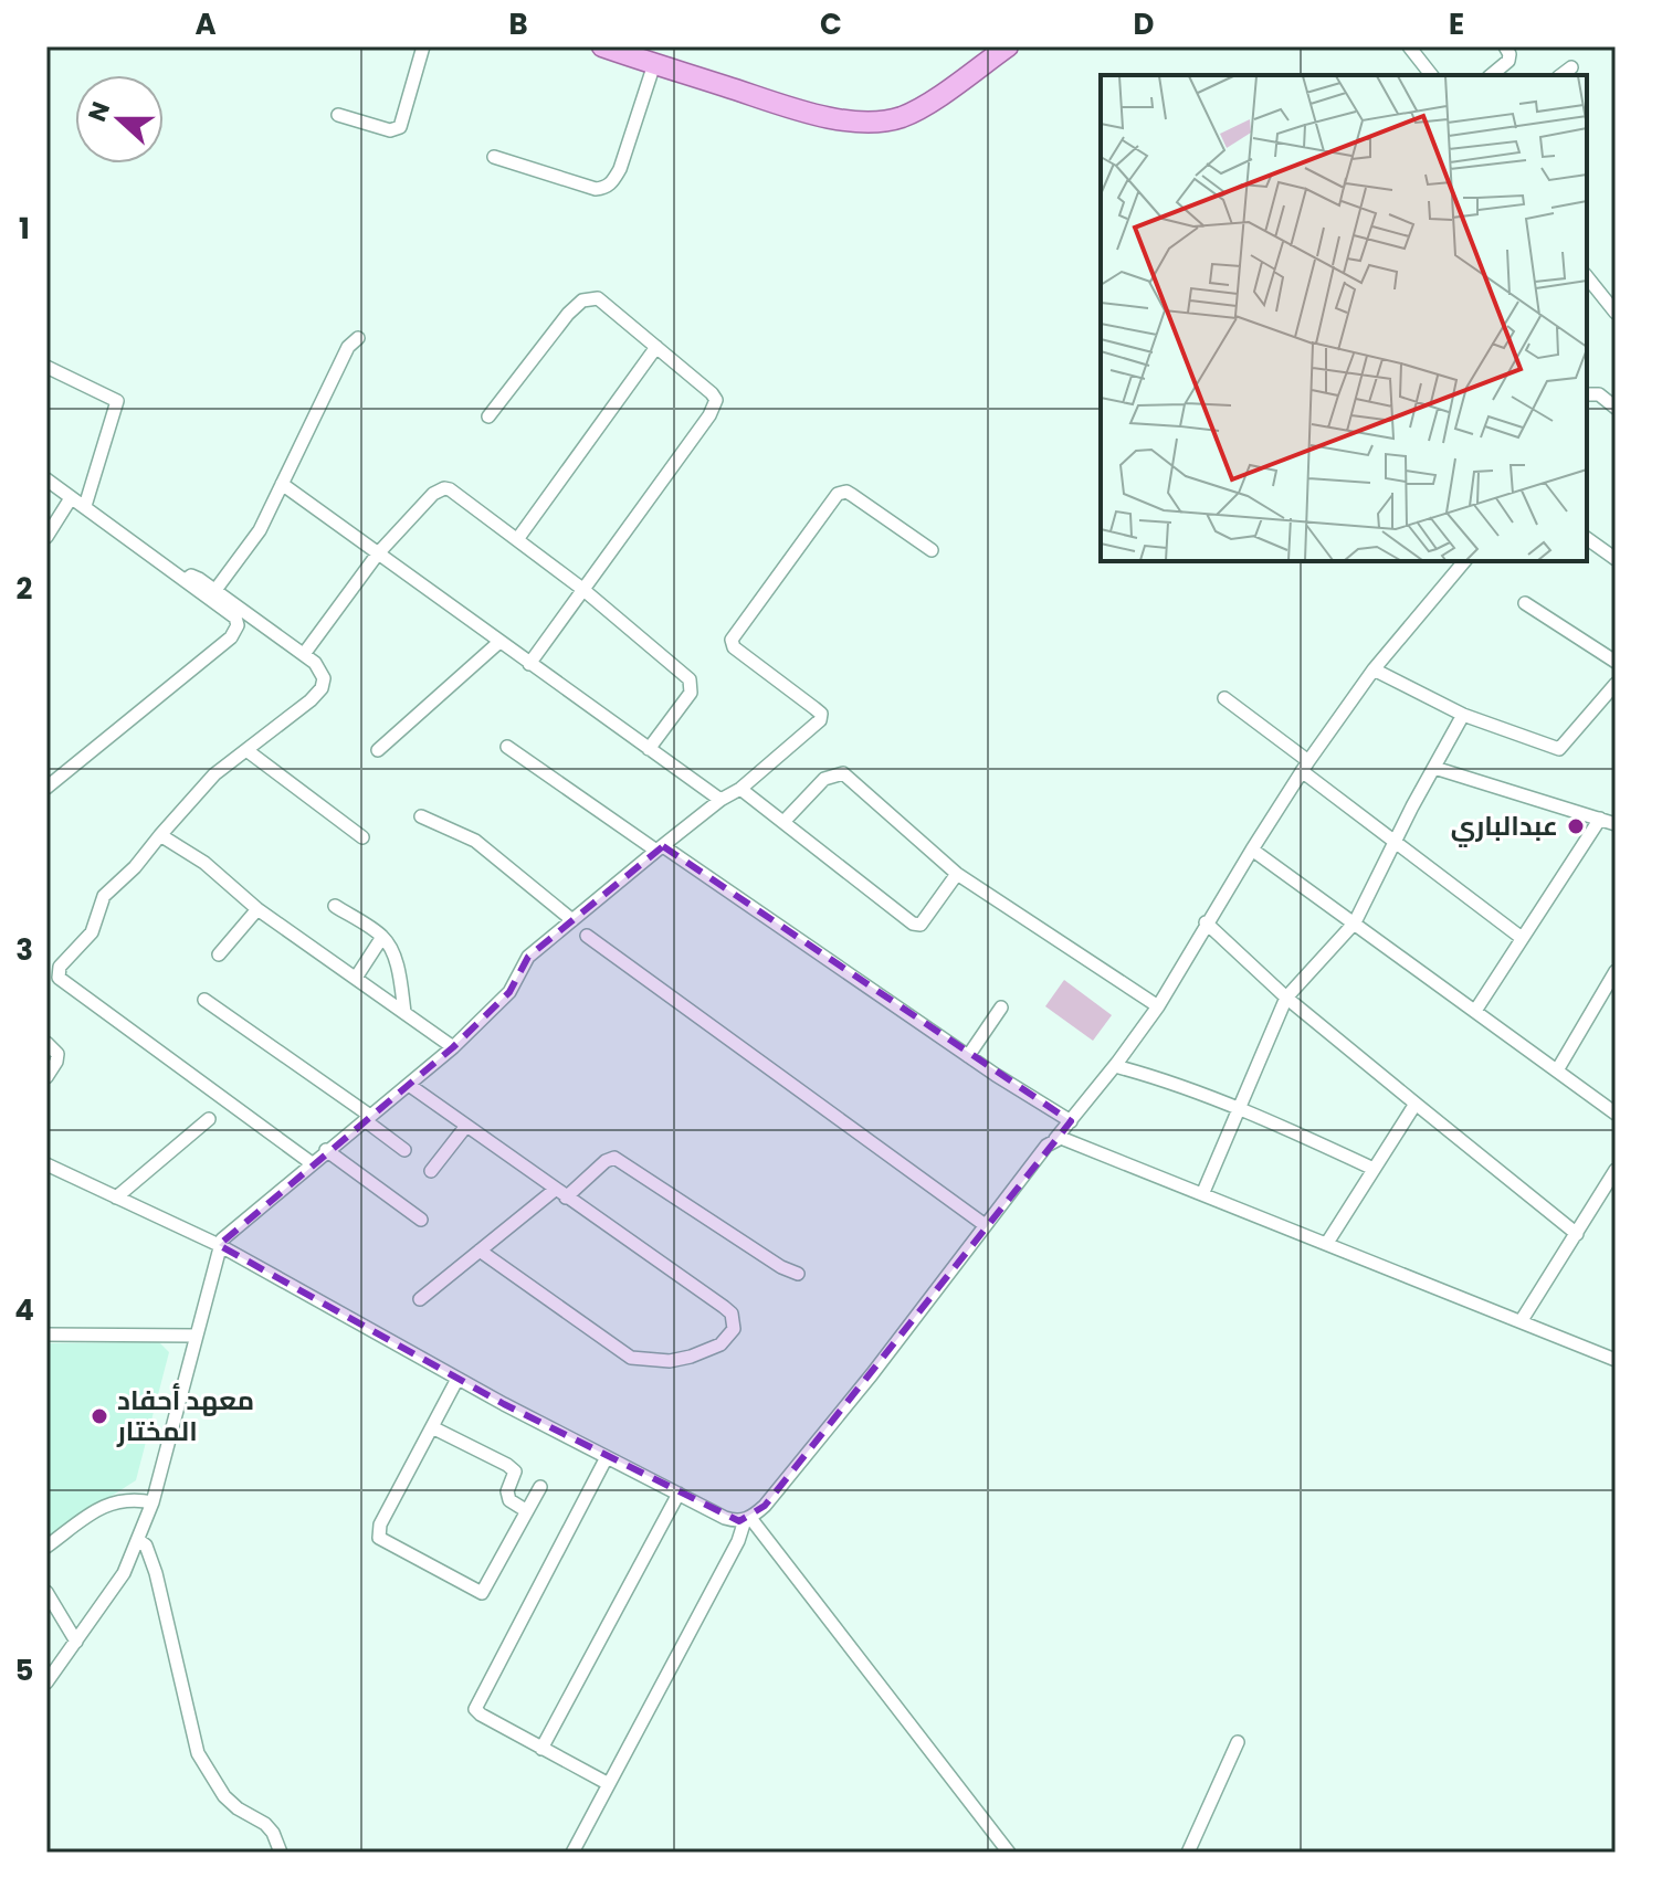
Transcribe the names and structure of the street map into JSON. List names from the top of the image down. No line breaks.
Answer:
{"places":["عبدالباري","معهد أحفاد المختار"],"north":"left","grid":{"columns":["A","B","C","D","E"],"rows":["1","2","3","4","5"]}}
